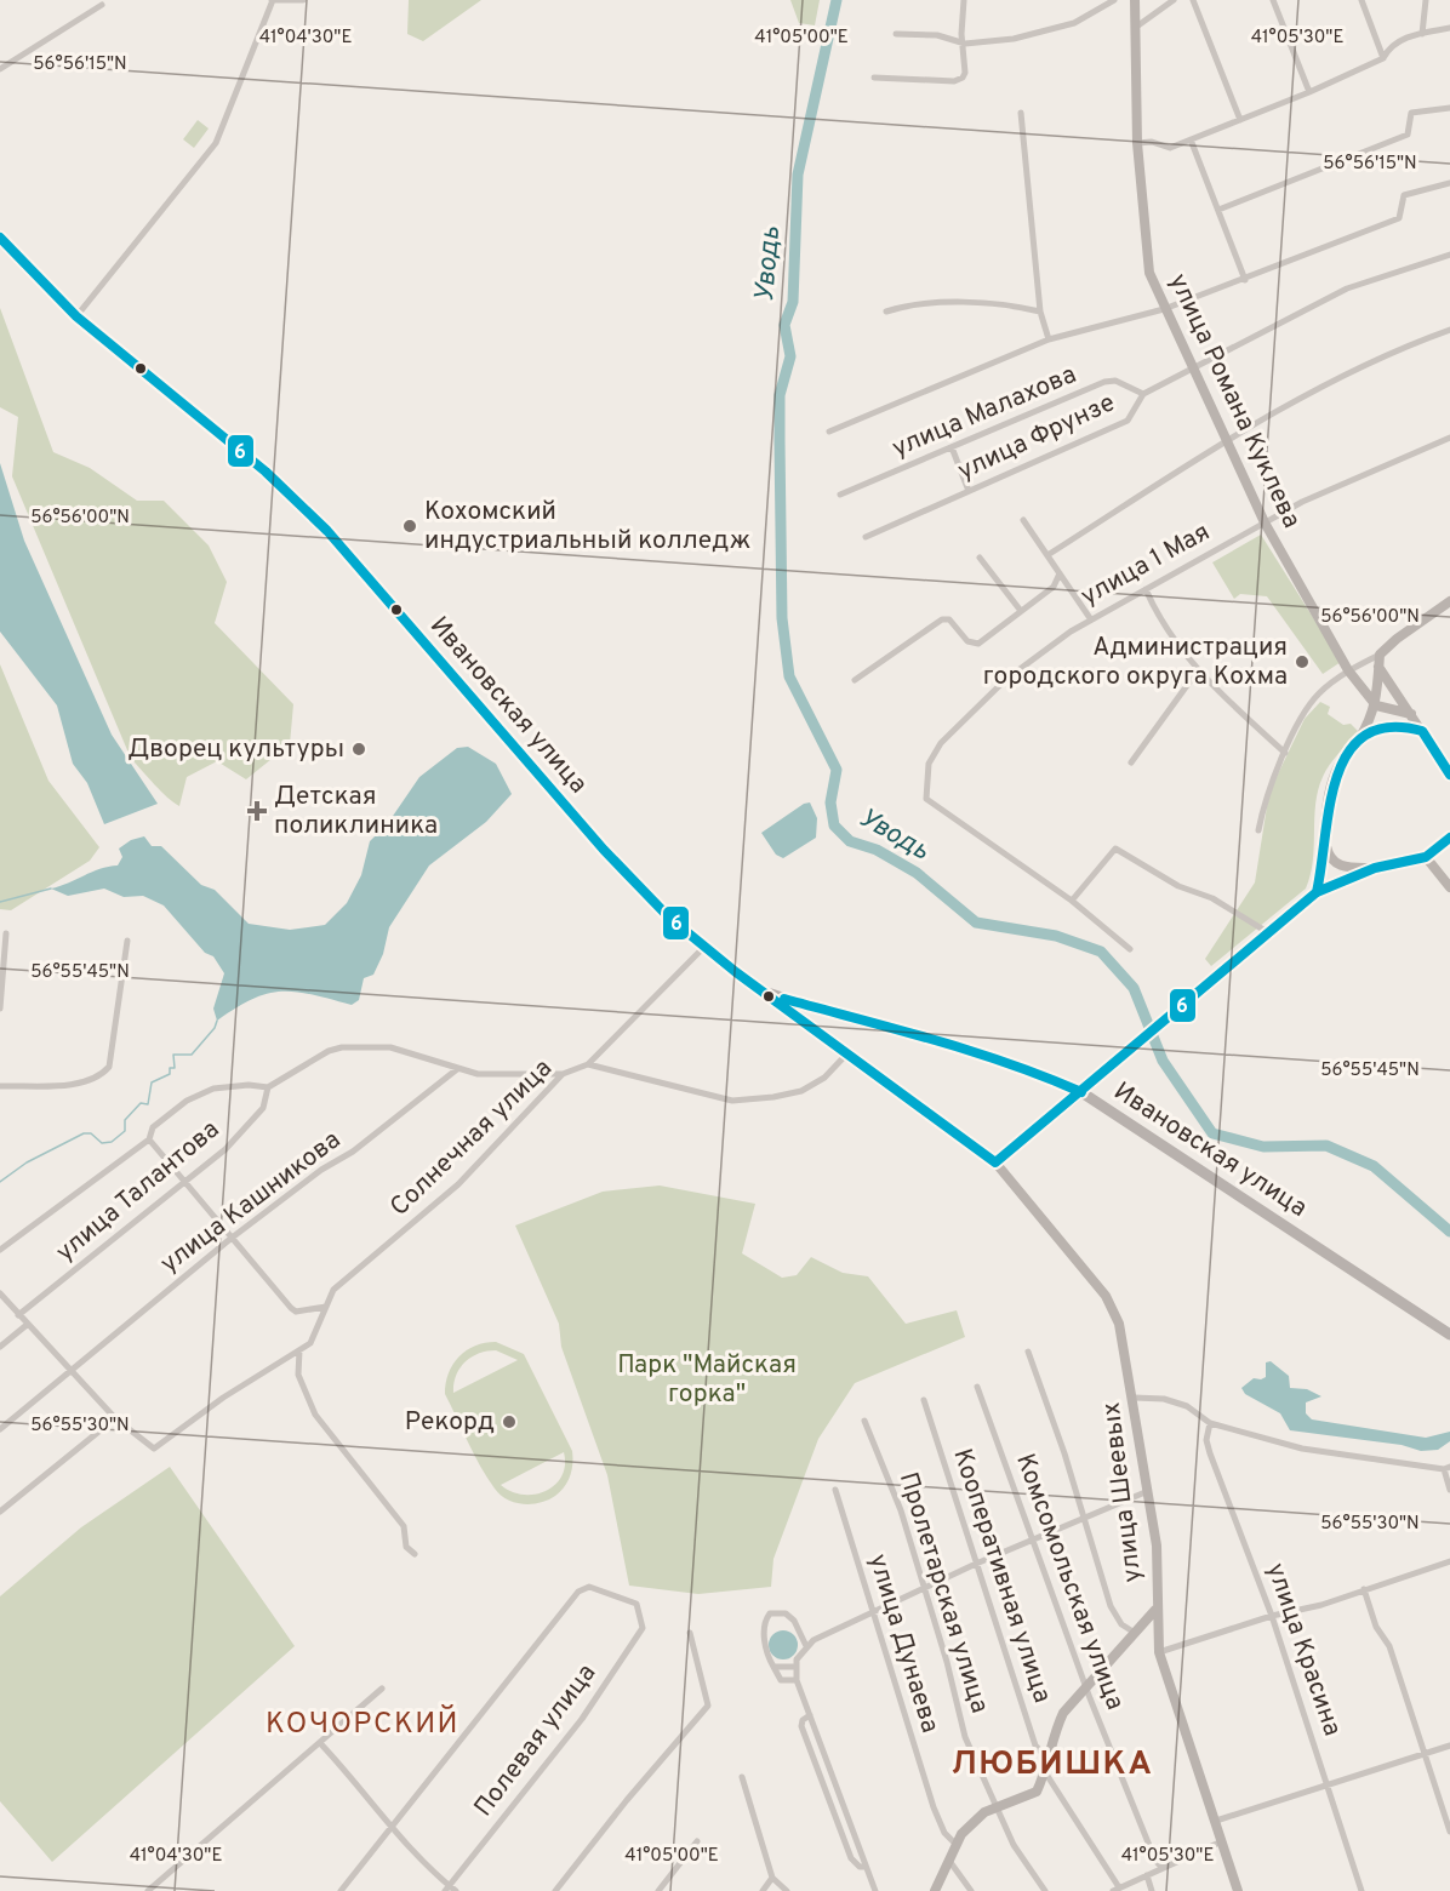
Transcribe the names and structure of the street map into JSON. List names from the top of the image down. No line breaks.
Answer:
{"streets":{"main road":["улица Романа Куклева","Ивановская улица","улица Шеевых"],"street":["улица Малахова","улица Фрунзе","улица 1 Мая","Солнечная улица","улица Талантова","улица Кашникова","Кооперативная улица","Комсомольская улица","Пролетарская улица","улица Дунаева","улица Красина","Полевая улица"]},"crossings":[["улица Романа Куклева","улица Фрунзе"],["улица Романа Куклева","улица 1 Мая"],["улица Малахова","улица Фрунзе"],["Ивановская улица","Солнечная улица"],["Ивановская улица","улица Шеевых"]],"districts":["КОЧОРСКИЙ","ЛЮБИШКА"],"water":["Уводь"],"parks":["Парк \"Майская горка\""],"places":{"other":["Кохомский индустриальный колледж","Администрация городского округа Кохма","Дворец культуры","Рекорд"],"health":["Детская поликлиника"]},"lines":["transit line 6"],"coordinates":["41°04'30\"E","41°05'00\"E","41°05'30\"E","56°56'15\"N","56°56'00\"N","56°55'45\"N","56°55'30\"N"]}
